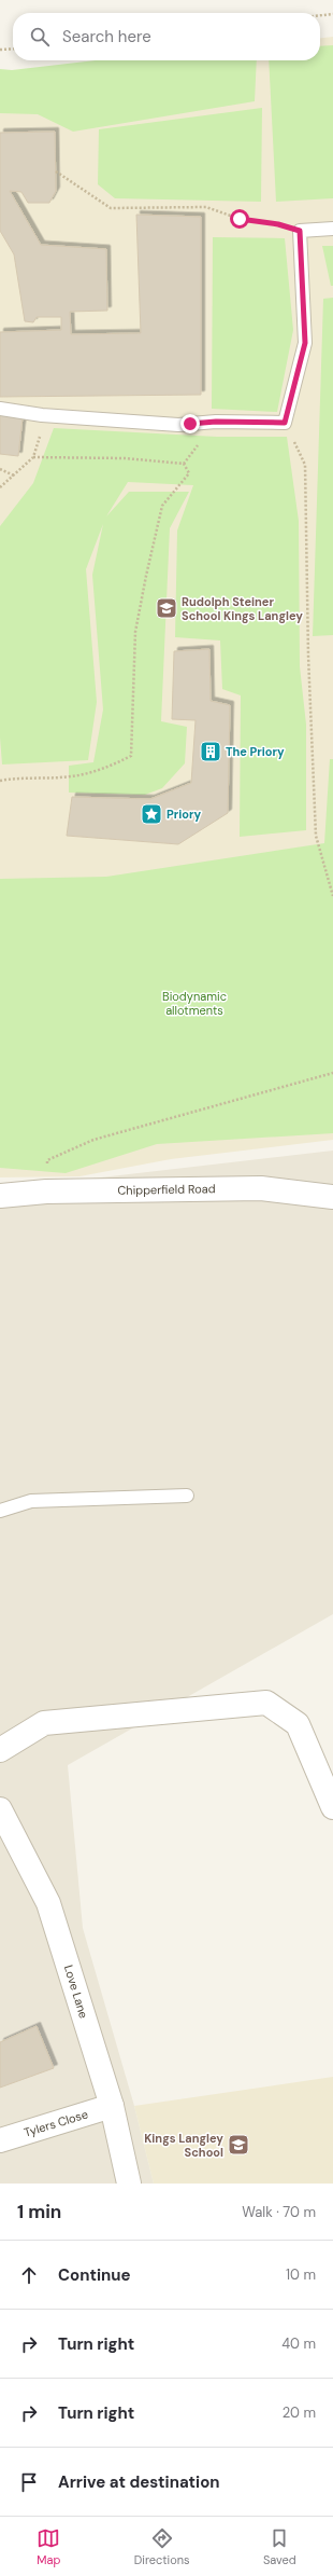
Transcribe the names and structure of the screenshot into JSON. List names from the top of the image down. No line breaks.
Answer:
{"streets":{"street":["Chipperfield Road","Love Lane","Tylers Close"]},"crossings":[["Love Lane","Tylers Close"]],"parks":["Biodynamic allotments"],"places":{"school or university":["Rudolph Steiner School Kings Langley","Kings Langley School"],"building":["The Priory"],"place":["Priory"]},"page":{"search":"Search here","heading":["1 min","Walk · 70 m"],"list":[["Continue","10 m"],["Turn right","40 m"],["Turn right","20 m"],"Arrive at destination"],"nav":["Map","Directions","Saved"]}}
